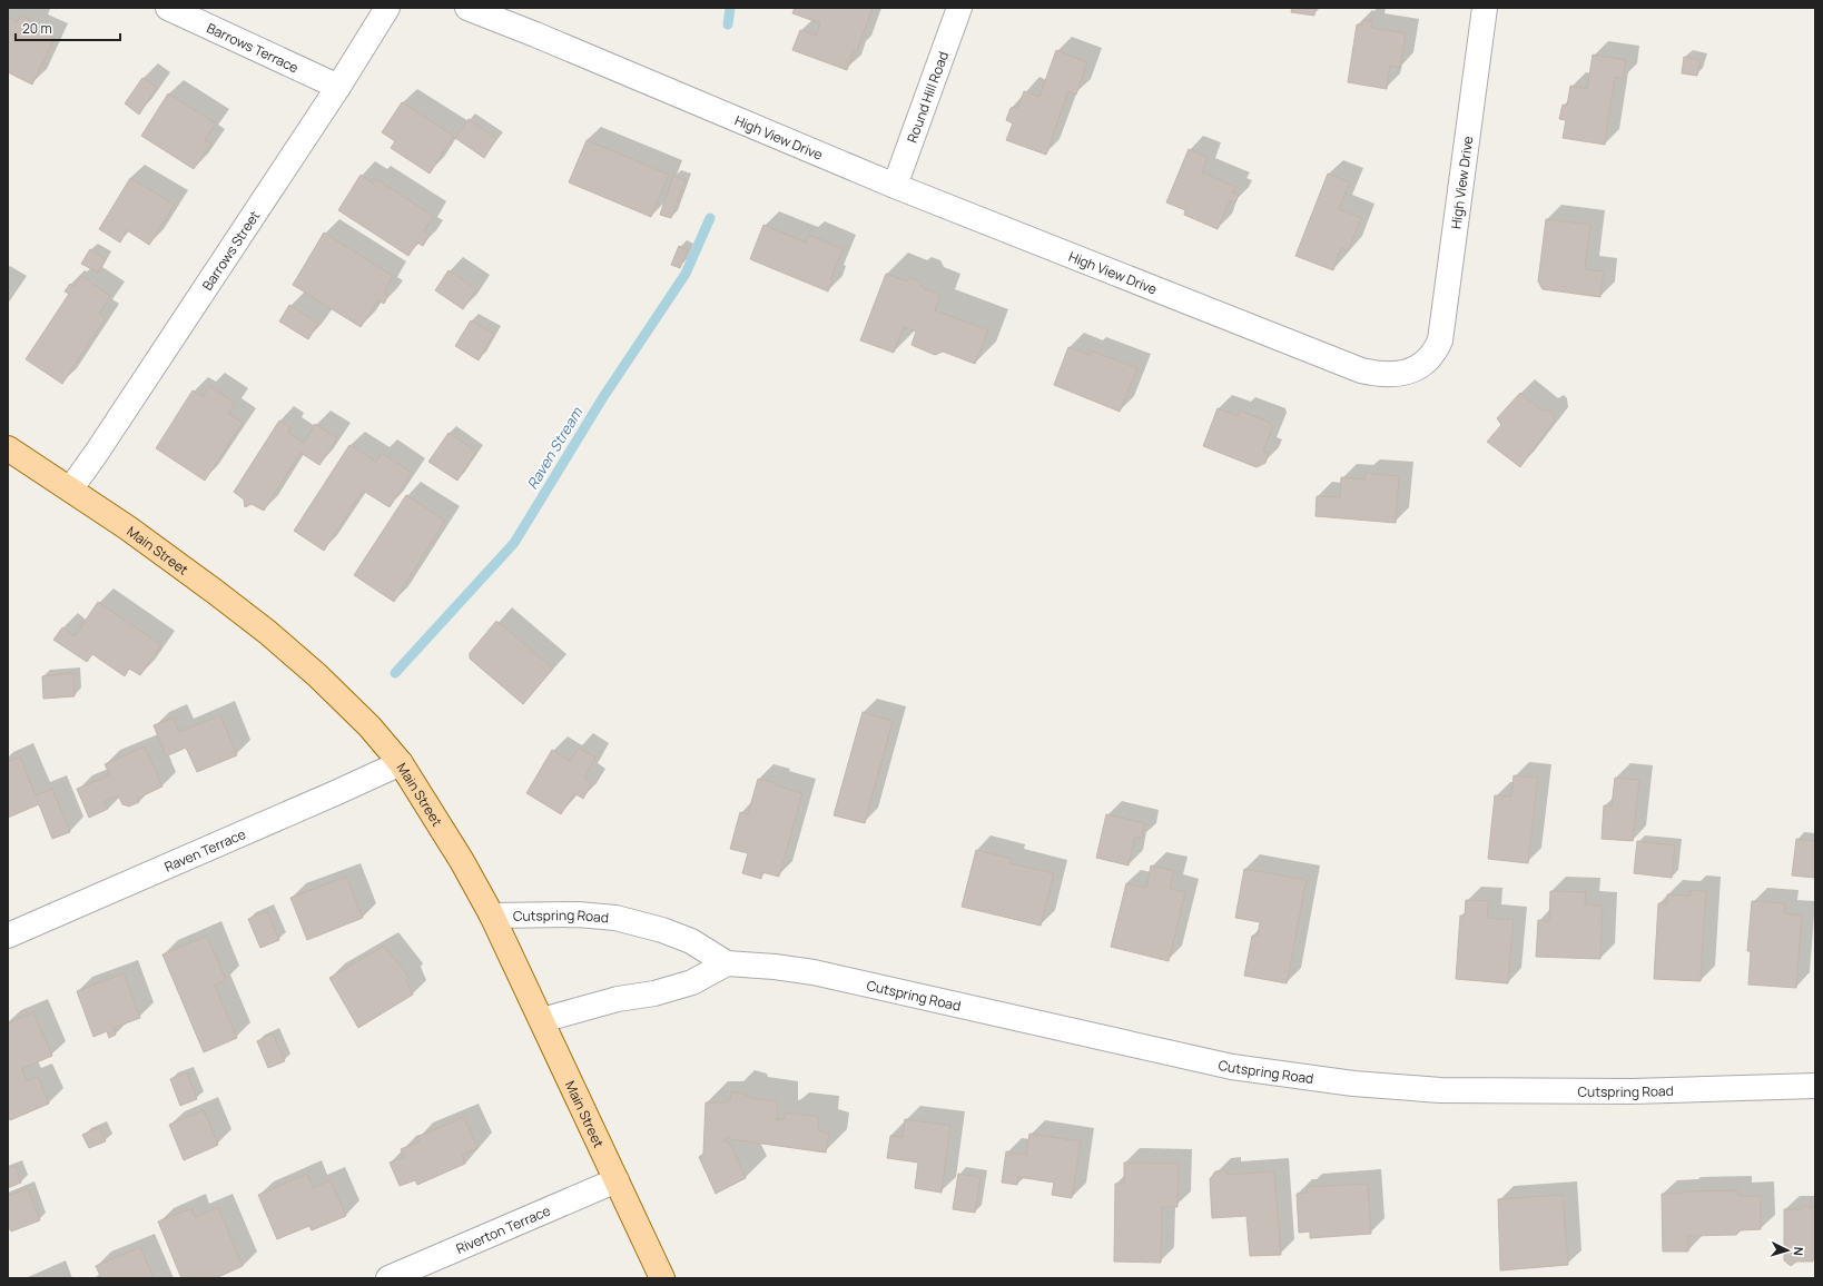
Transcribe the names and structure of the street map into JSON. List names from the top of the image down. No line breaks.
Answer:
{"streets":{"main road":["Main Street"],"street":["Barrows Terrace","Round Hill Road","High View Drive","Barrows Street","Raven Terrace","Cutspring Road","Riverton Terrace"]},"crossings":[["Barrows Terrace","Barrows Street"],["Round Hill Road","High View Drive"],["Barrows Street","Main Street"],["Main Street","Raven Terrace"],["Main Street","Cutspring Road"],["Main Street","Riverton Terrace"]],"water":["Raven Stream"],"scale_bar":"20 m","north":"right"}
